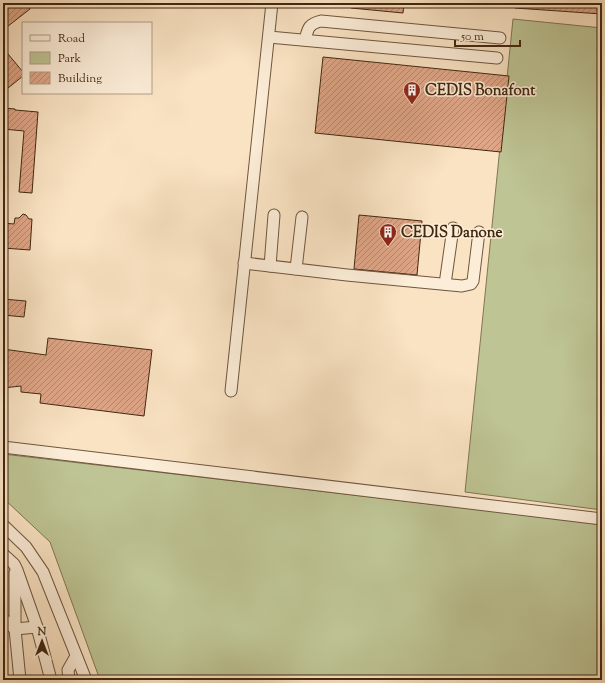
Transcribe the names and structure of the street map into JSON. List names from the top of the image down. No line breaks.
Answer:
{"places":{"building":["CEDIS Bonafont","CEDIS Danone"]},"legend":["Road","Park","Building"],"scale_bar":"50 m","north":"top"}
